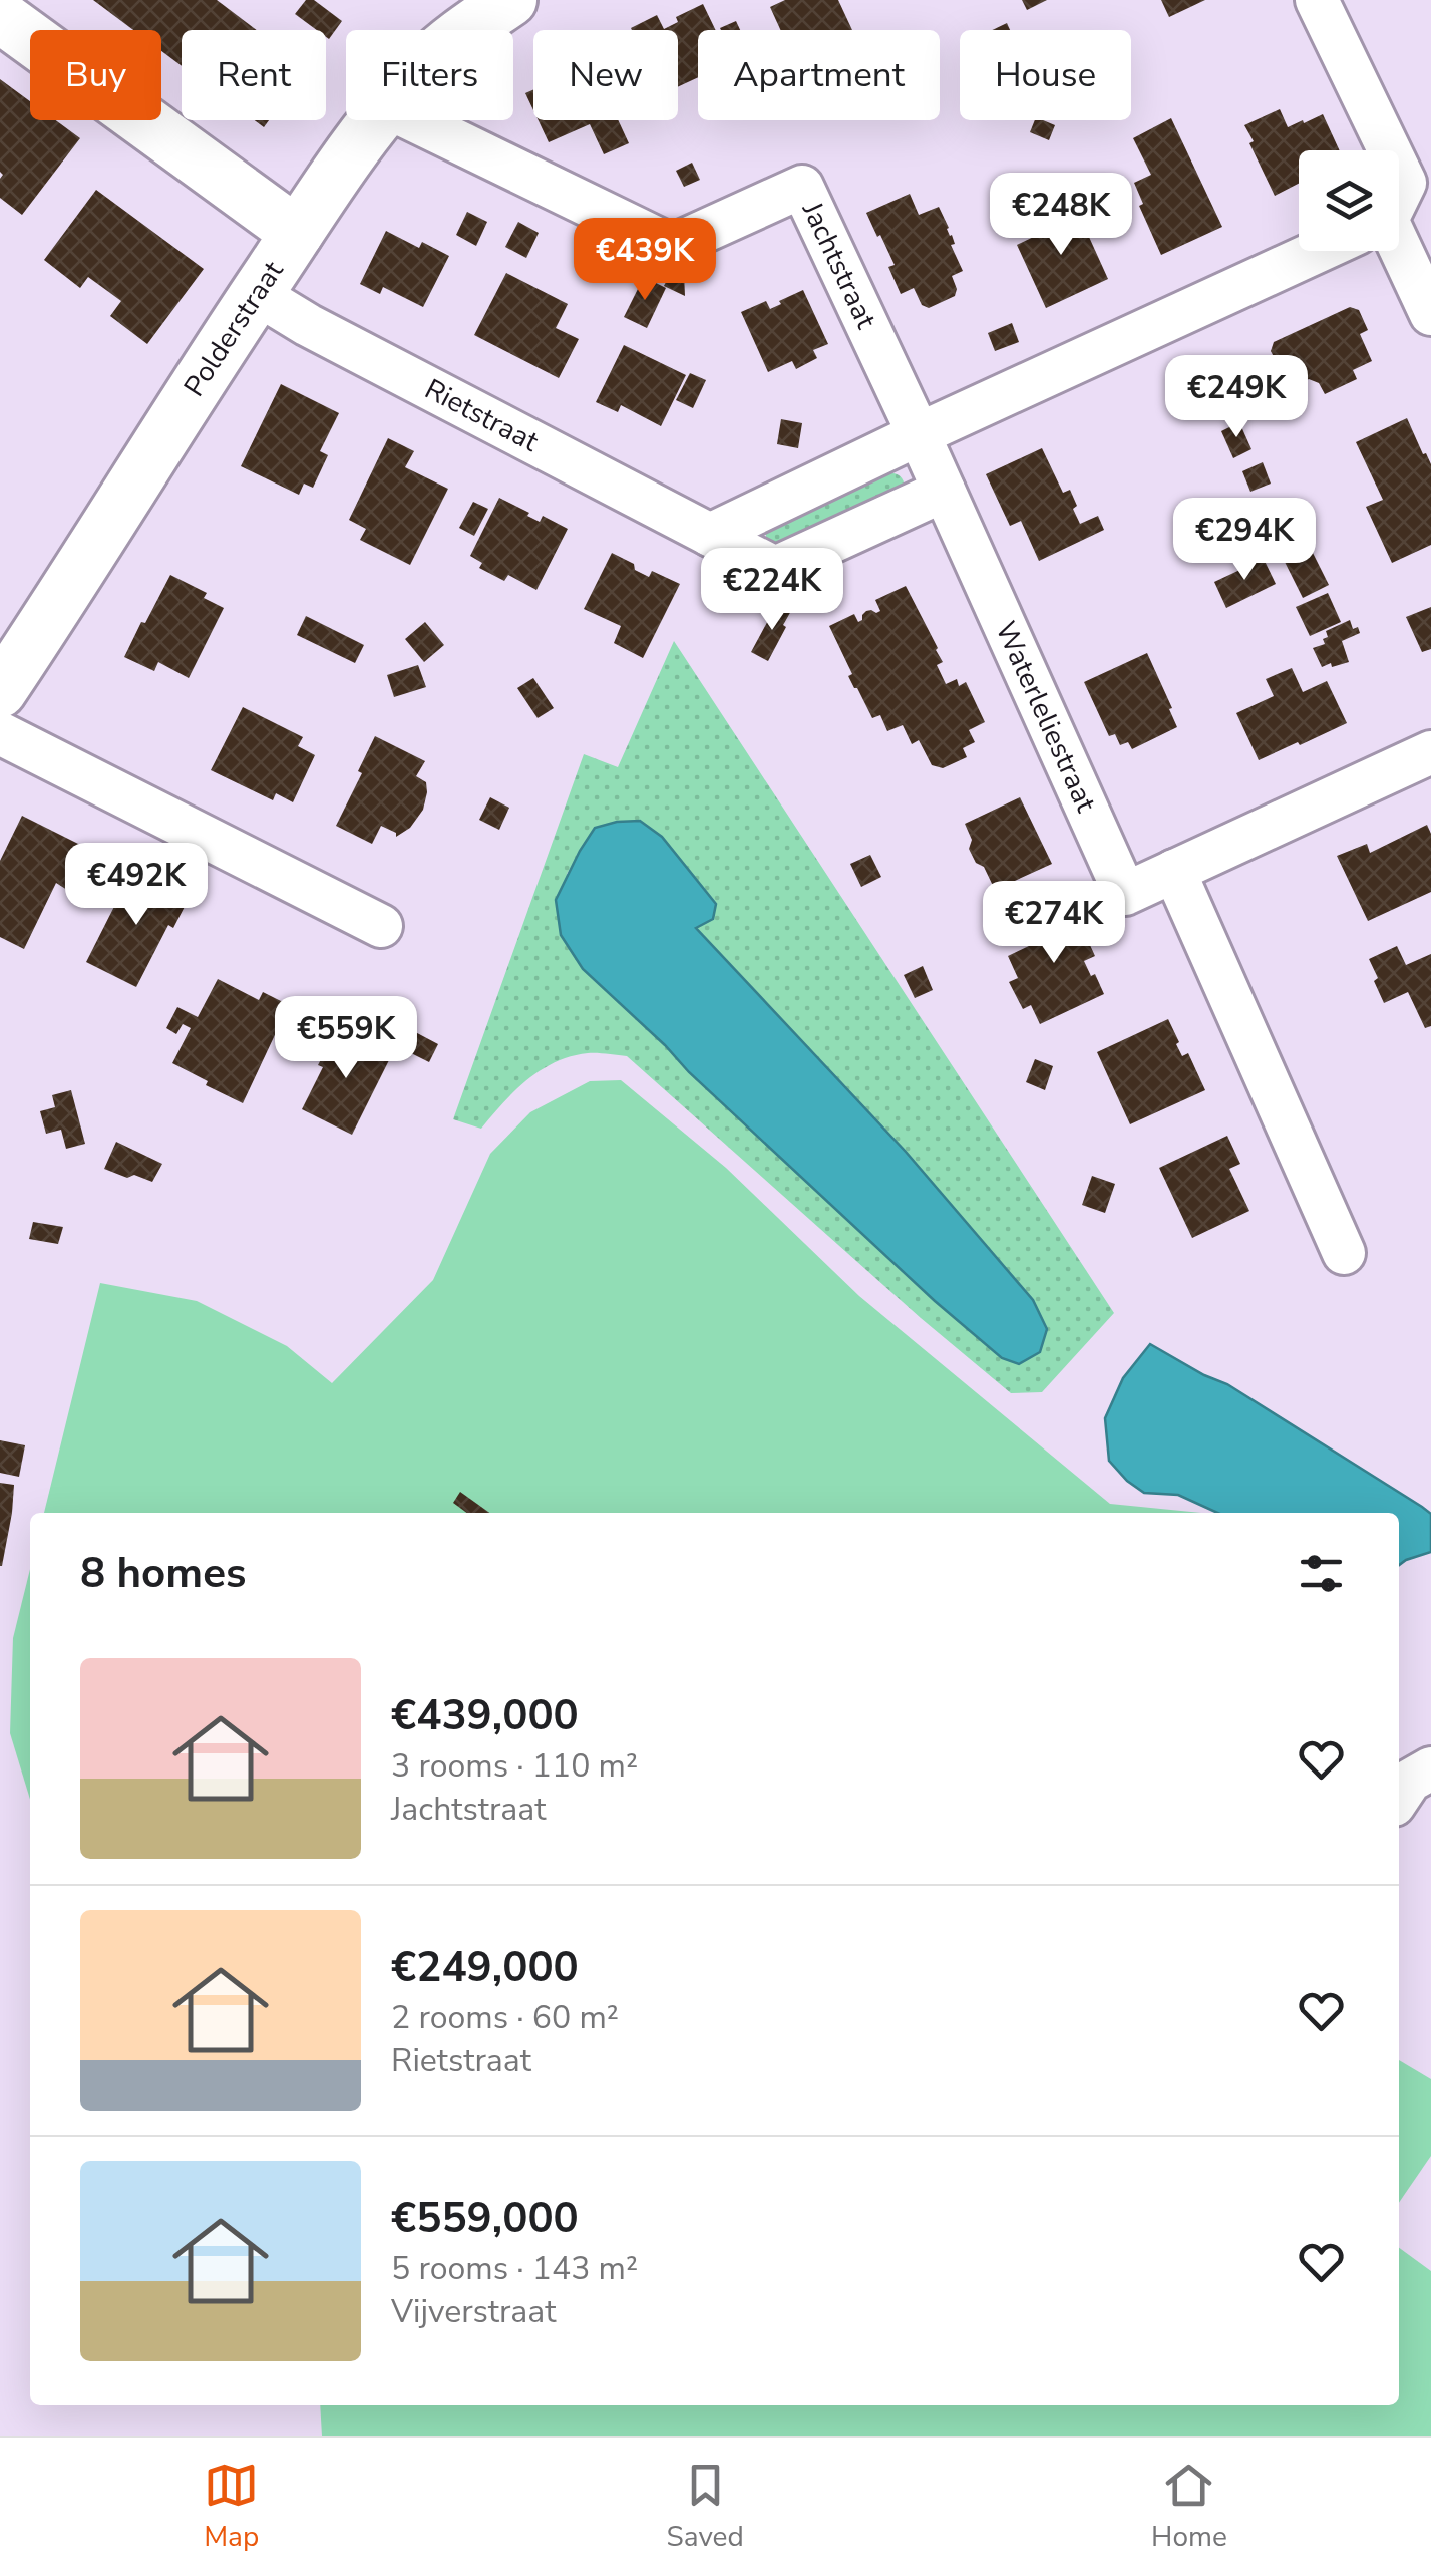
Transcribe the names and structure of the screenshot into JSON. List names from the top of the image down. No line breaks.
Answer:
{"streets":{"street":["Jachtstraat","Polderstraat","Rietstraat","Waterleliestraat"]},"crossings":[["Polderstraat","Rietstraat"],["Rietstraat","Waterleliestraat"]],"page":{"chip":["Buy","Rent","Filters","New","Apartment","House"],"price":["€248K","€439K","€249K","€294K","€224K","€492K","€274K","€559K"],"heading":"8 homes","list":[{"name":"€439,000","note":"3 rooms · 110 m² · Jachtstraat"},{"name":"€249,000","note":"2 rooms · 60 m² · Rietstraat"},{"name":"€559,000","note":"5 rooms · 143 m² · Vijverstraat"}],"tabs":["Map","Saved","Home"]}}
